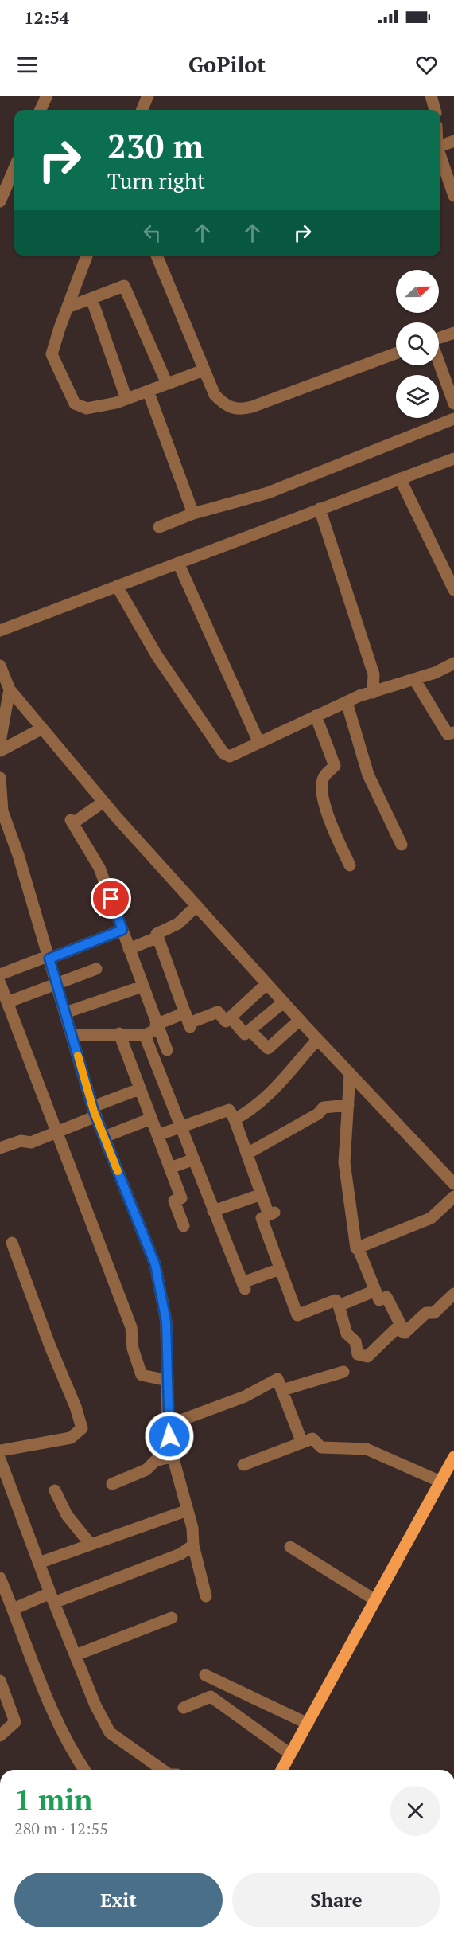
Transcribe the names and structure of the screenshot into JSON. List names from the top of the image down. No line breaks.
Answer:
{"north":"right","page":{"status":"12:54","header":"GoPilot","turn":["230 m","Turn right"],"heading":["1 min","280 m · 12:55"],"buttons":["Exit","Share"]}}
